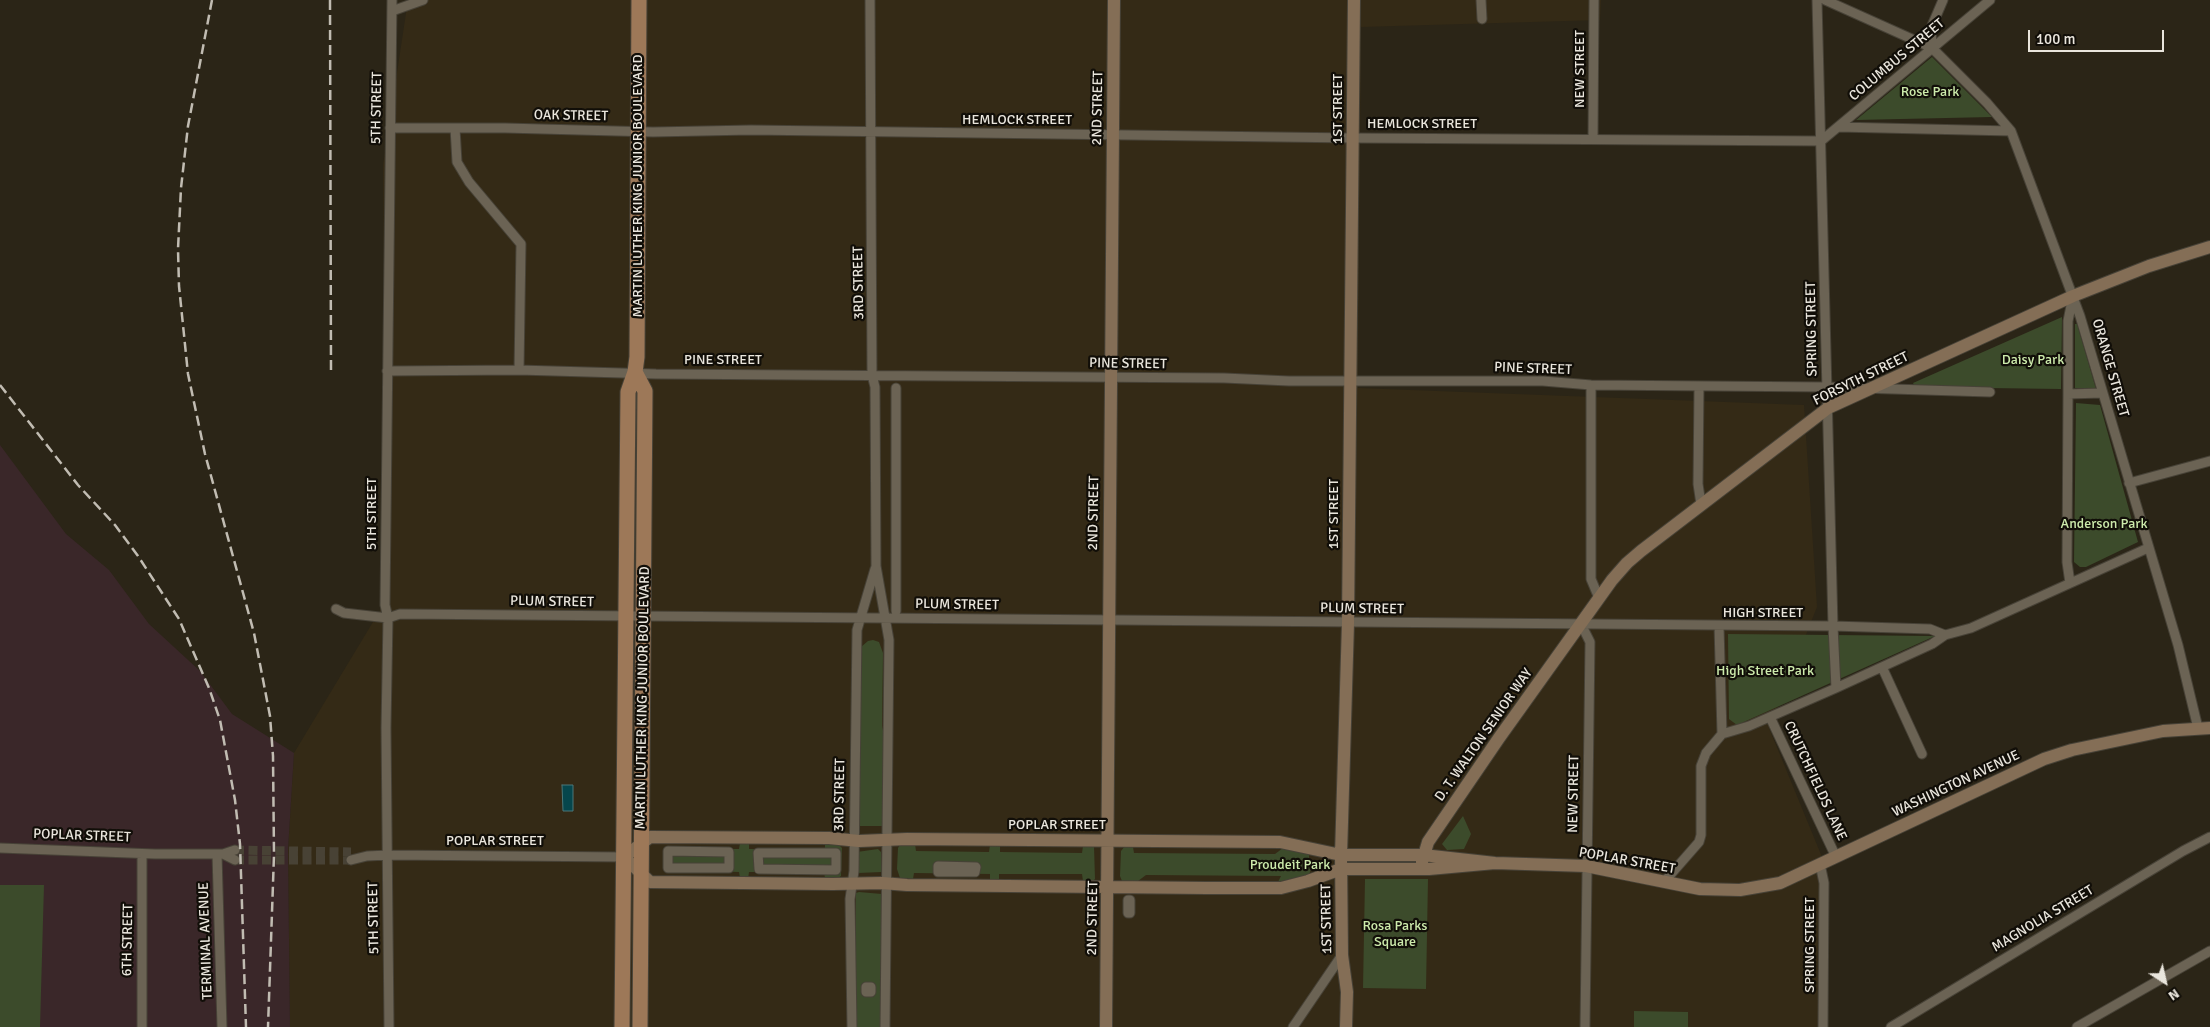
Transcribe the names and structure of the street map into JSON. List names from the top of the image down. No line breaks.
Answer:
{"streets":{"main road":["MARTIN LUTHER KING JUNIOR BOULEVARD"],"street":["COLUMBUS STREET","NEW STREET","5TH STREET","2ND STREET","1ST STREET","OAK STREET","HEMLOCK STREET","3RD STREET","SPRING STREET","PINE STREET","ORANGE STREET","FORSYTH STREET","PLUM STREET","HIGH STREET","D. T. WALTON SENIOR WAY","CRUTCHFIELDS LANE","WASHINGTON AVENUE","POPLAR STREET","MAGNOLIA STREET","6TH STREET","TERMINAL AVENUE"]},"crossings":[["COLUMBUS STREET","HEMLOCK STREET"],["COLUMBUS STREET","SPRING STREET"],["COLUMBUS STREET","ORANGE STREET"],["NEW STREET","HEMLOCK STREET"],["NEW STREET","FORSYTH STREET"],["NEW STREET","PLUM STREET"],["NEW STREET","HIGH STREET"],["NEW STREET","D. T. WALTON SENIOR WAY"],["NEW STREET","POPLAR STREET"],["5TH STREET","OAK STREET"],["5TH STREET","PINE STREET"],["5TH STREET","PLUM STREET"],["5TH STREET","POPLAR STREET"],["2ND STREET","HEMLOCK STREET"],["2ND STREET","PINE STREET"],["2ND STREET","PLUM STREET"],["2ND STREET","POPLAR STREET"],["1ST STREET","HEMLOCK STREET"],["1ST STREET","PINE STREET"],["1ST STREET","PLUM STREET"],["1ST STREET","POPLAR STREET"],["OAK STREET","HEMLOCK STREET"],["OAK STREET","MARTIN LUTHER KING JUNIOR BOULEVARD"],["OAK STREET","3RD STREET"],["HEMLOCK STREET","3RD STREET"],["HEMLOCK STREET","SPRING STREET"],["MARTIN LUTHER KING JUNIOR BOULEVARD","PINE STREET"],["MARTIN LUTHER KING JUNIOR BOULEVARD","PLUM STREET"],["MARTIN LUTHER KING JUNIOR BOULEVARD","POPLAR STREET"],["3RD STREET","PINE STREET"],["3RD STREET","PLUM STREET"],["3RD STREET","POPLAR STREET"],["SPRING STREET","PINE STREET"],["SPRING STREET","FORSYTH STREET"],["SPRING STREET","HIGH STREET"],["SPRING STREET","WASHINGTON AVENUE"],["PINE STREET","FORSYTH STREET"],["ORANGE STREET","FORSYTH STREET"],["ORANGE STREET","HIGH STREET"],["ORANGE STREET","WASHINGTON AVENUE"],["FORSYTH STREET","PLUM STREET"],["FORSYTH STREET","HIGH STREET"],["FORSYTH STREET","D. T. WALTON SENIOR WAY"],["PLUM STREET","HIGH STREET"],["PLUM STREET","D. T. WALTON SENIOR WAY"],["HIGH STREET","D. T. WALTON SENIOR WAY"],["HIGH STREET","CRUTCHFIELDS LANE"],["D. T. WALTON SENIOR WAY","POPLAR STREET"],["CRUTCHFIELDS LANE","WASHINGTON AVENUE"],["WASHINGTON AVENUE","POPLAR STREET"],["POPLAR STREET","6TH STREET"],["POPLAR STREET","TERMINAL AVENUE"]],"parks":["Rose Park","Daisy Park","Anderson Park","High Street Park","Proudeit Park","Rosa Parks Square"],"scale_bar":"100 m","north":"bottom right"}
